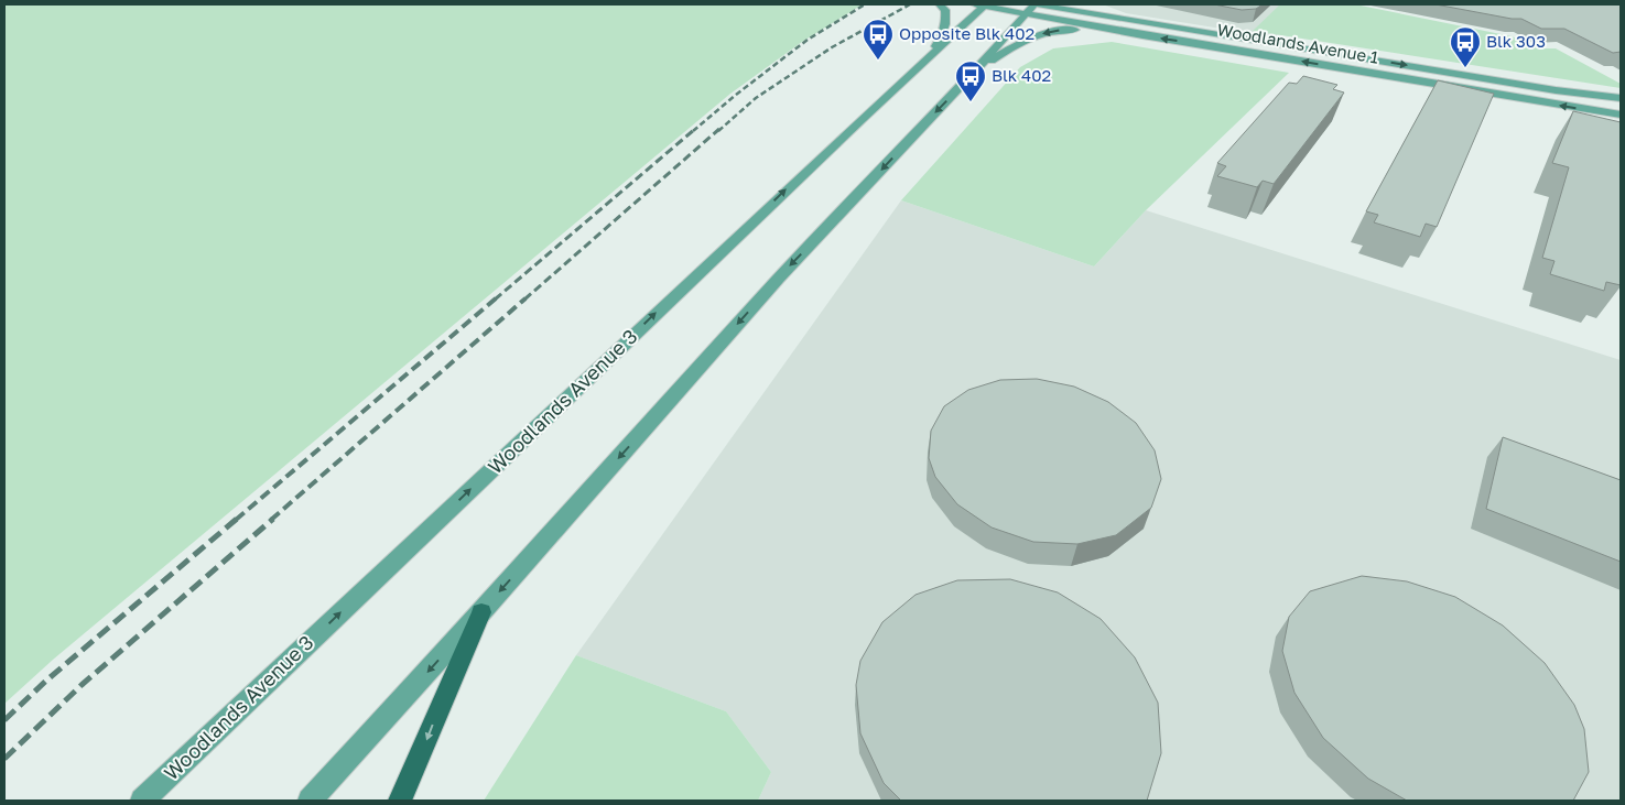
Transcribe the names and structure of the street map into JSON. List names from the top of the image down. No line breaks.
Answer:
{"streets":{"main road":["Woodlands Avenue 1","Woodlands Avenue 3"]},"crossings":[["Woodlands Avenue 1","Woodlands Avenue 3"]],"places":{"bus stop":["Opposite Blk 402","Blk 303","Blk 402"]}}
